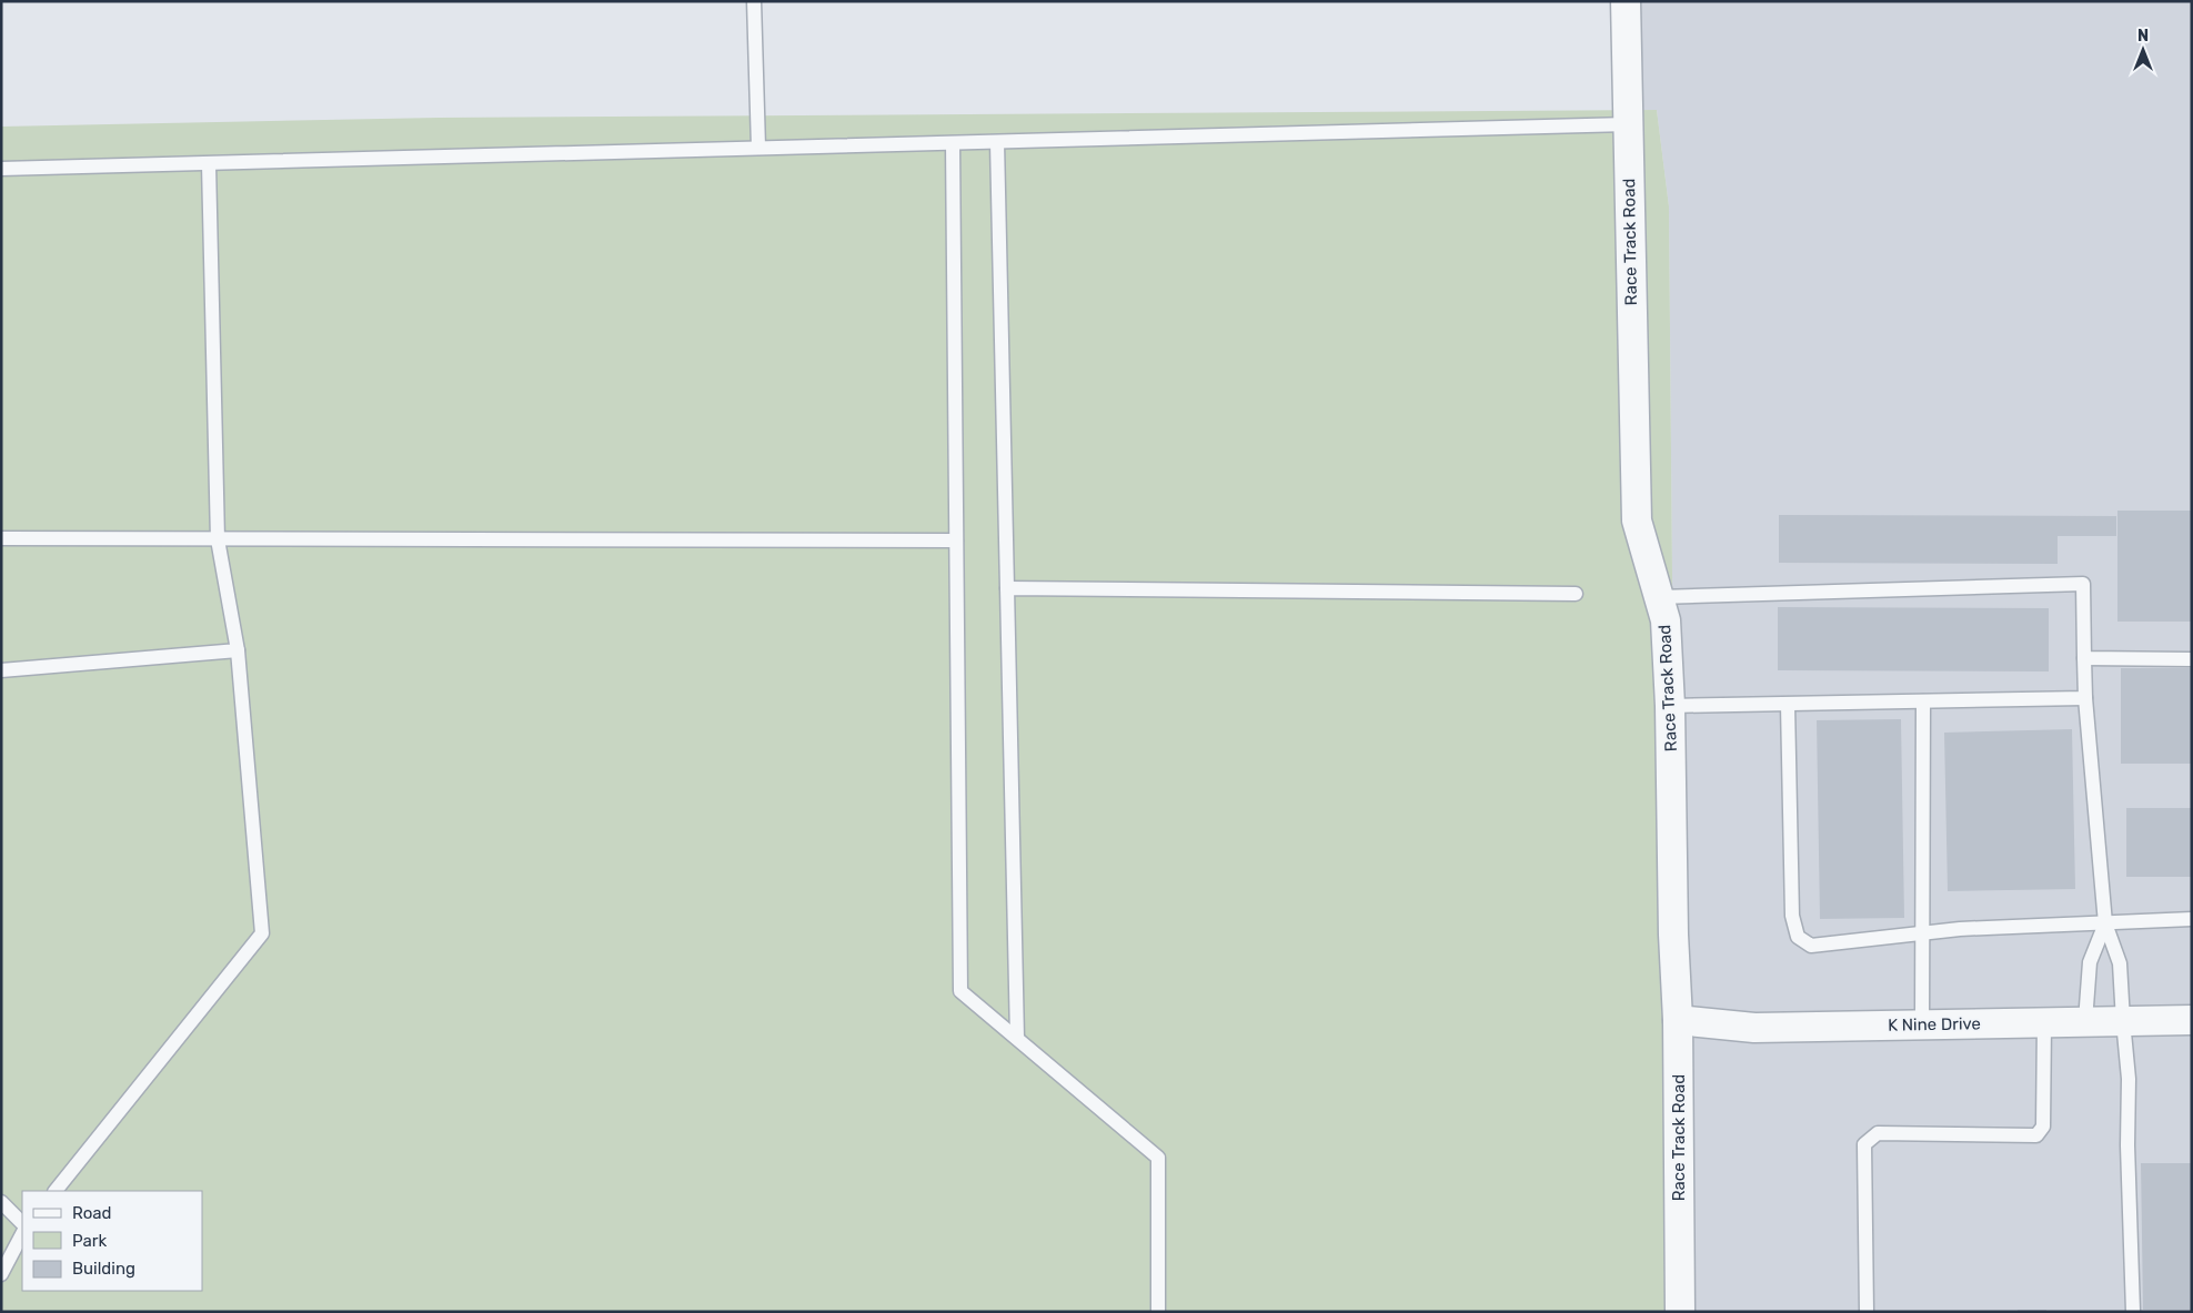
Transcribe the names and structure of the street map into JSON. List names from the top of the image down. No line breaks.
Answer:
{"streets":{"street":["Race Track Road","K Nine Drive"]},"crossings":[["Race Track Road","K Nine Drive"]],"legend":["Road","Park","Building"],"north":"top"}
